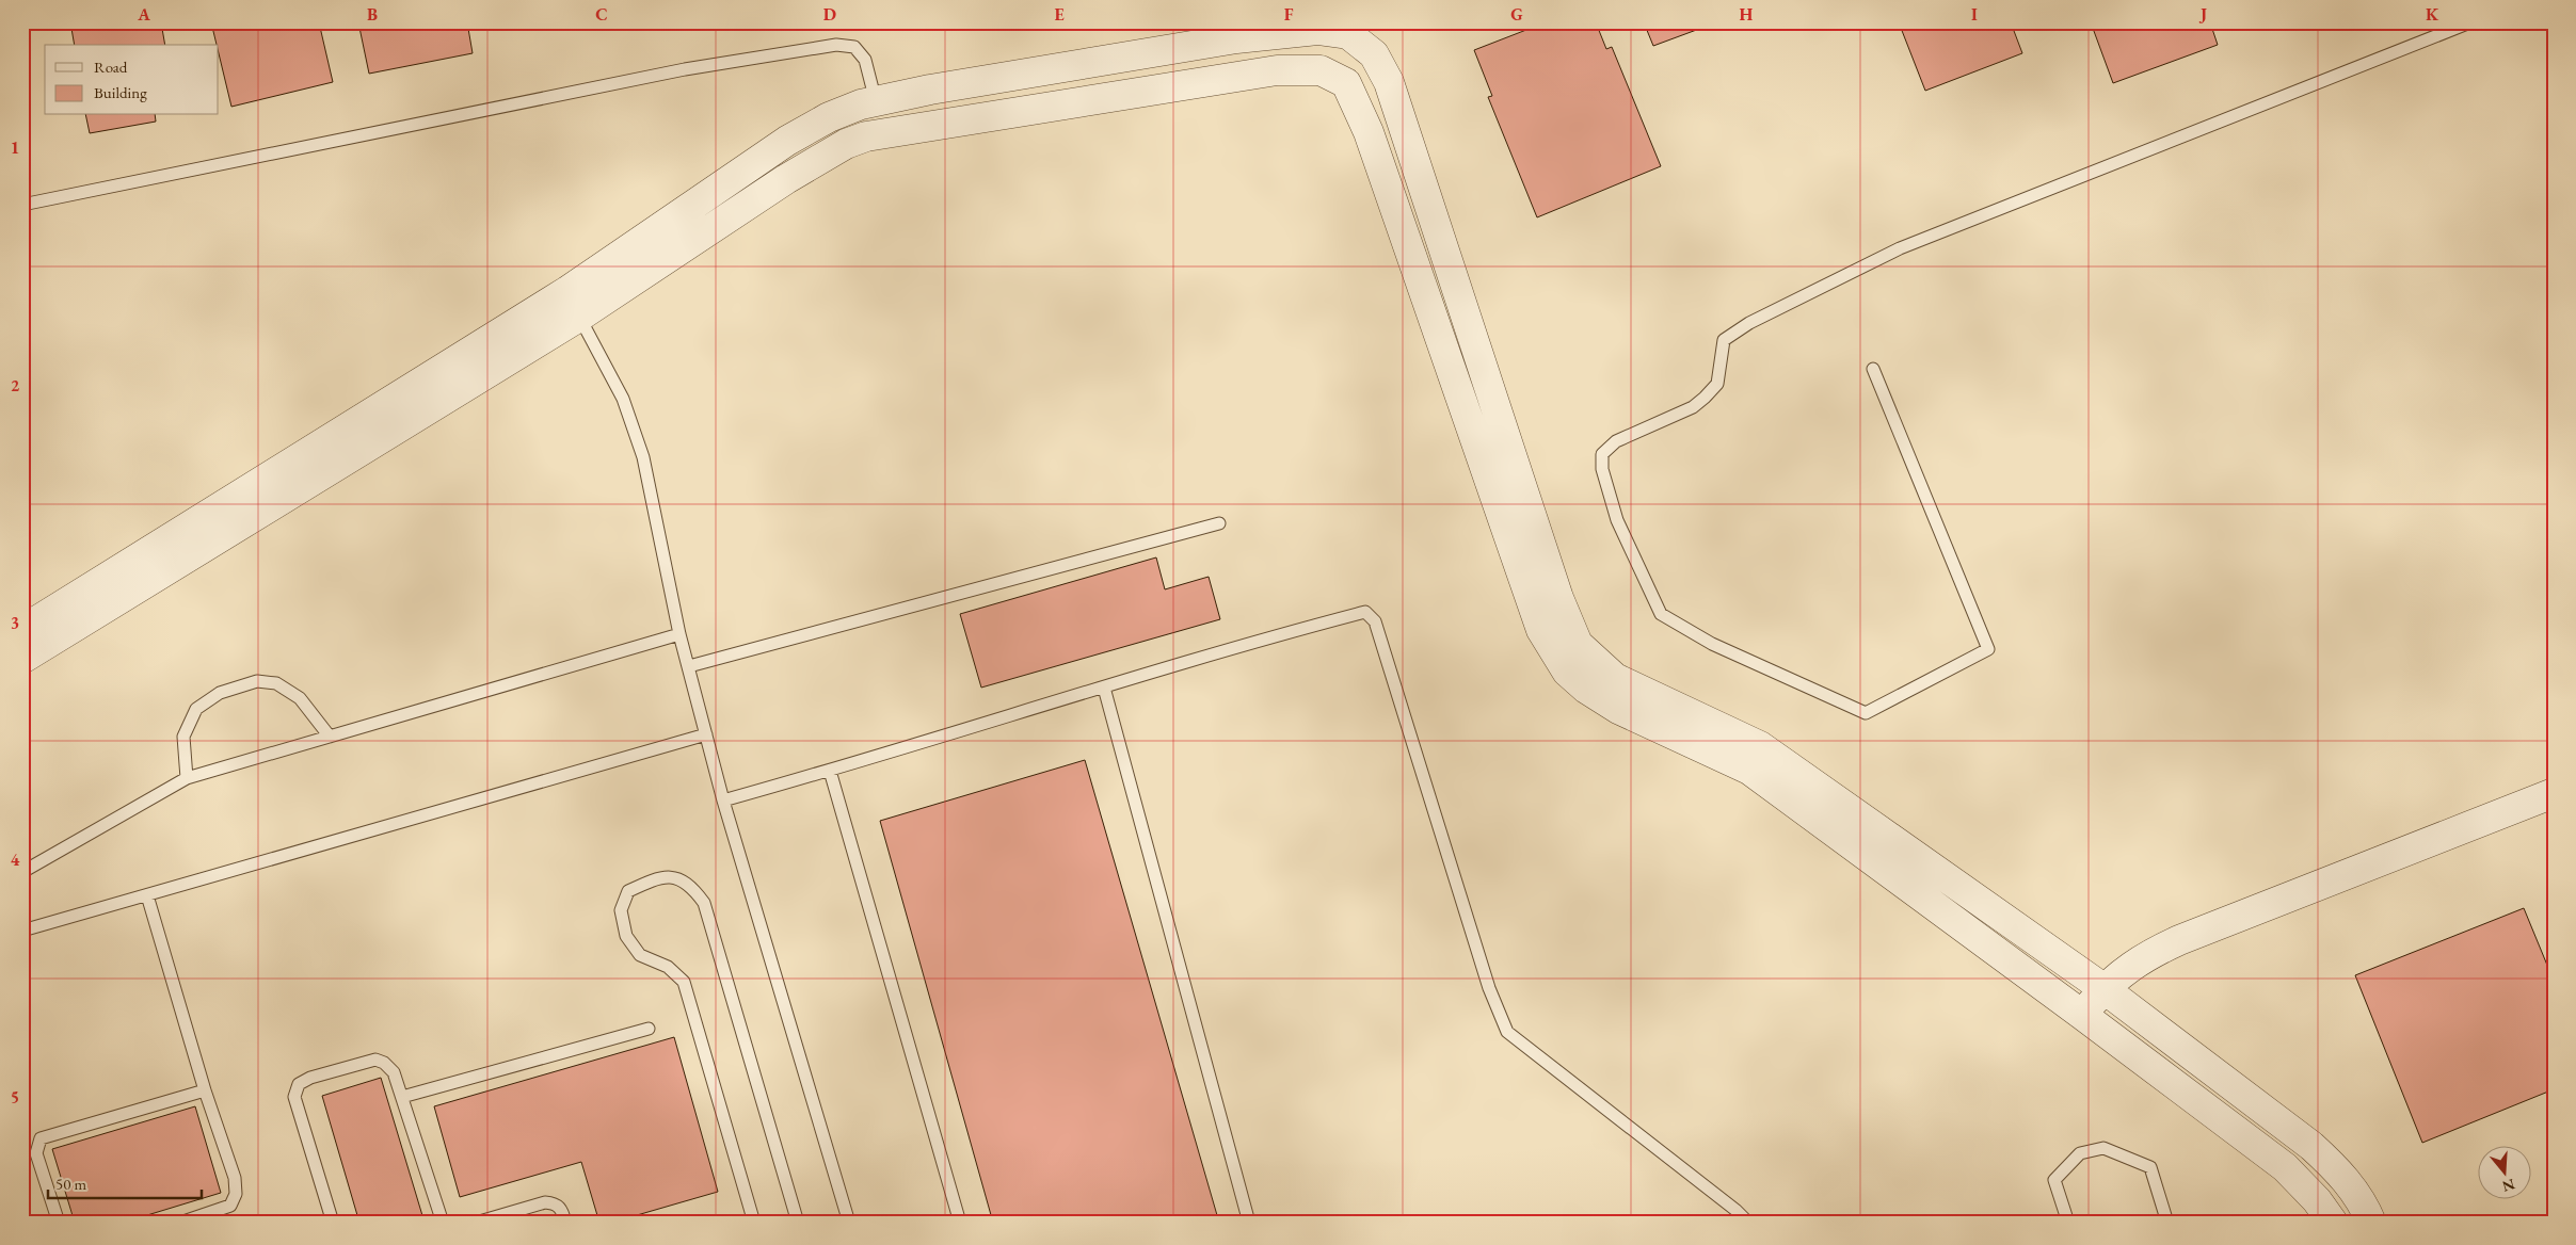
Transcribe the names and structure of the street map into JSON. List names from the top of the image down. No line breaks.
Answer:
{"legend":["Road","Building"],"scale_bar":"50 m","north":"bottom","grid":{"columns":["A","B","C","D","E","F","G","H","I","J","K"],"rows":["1","2","3","4","5"]}}
